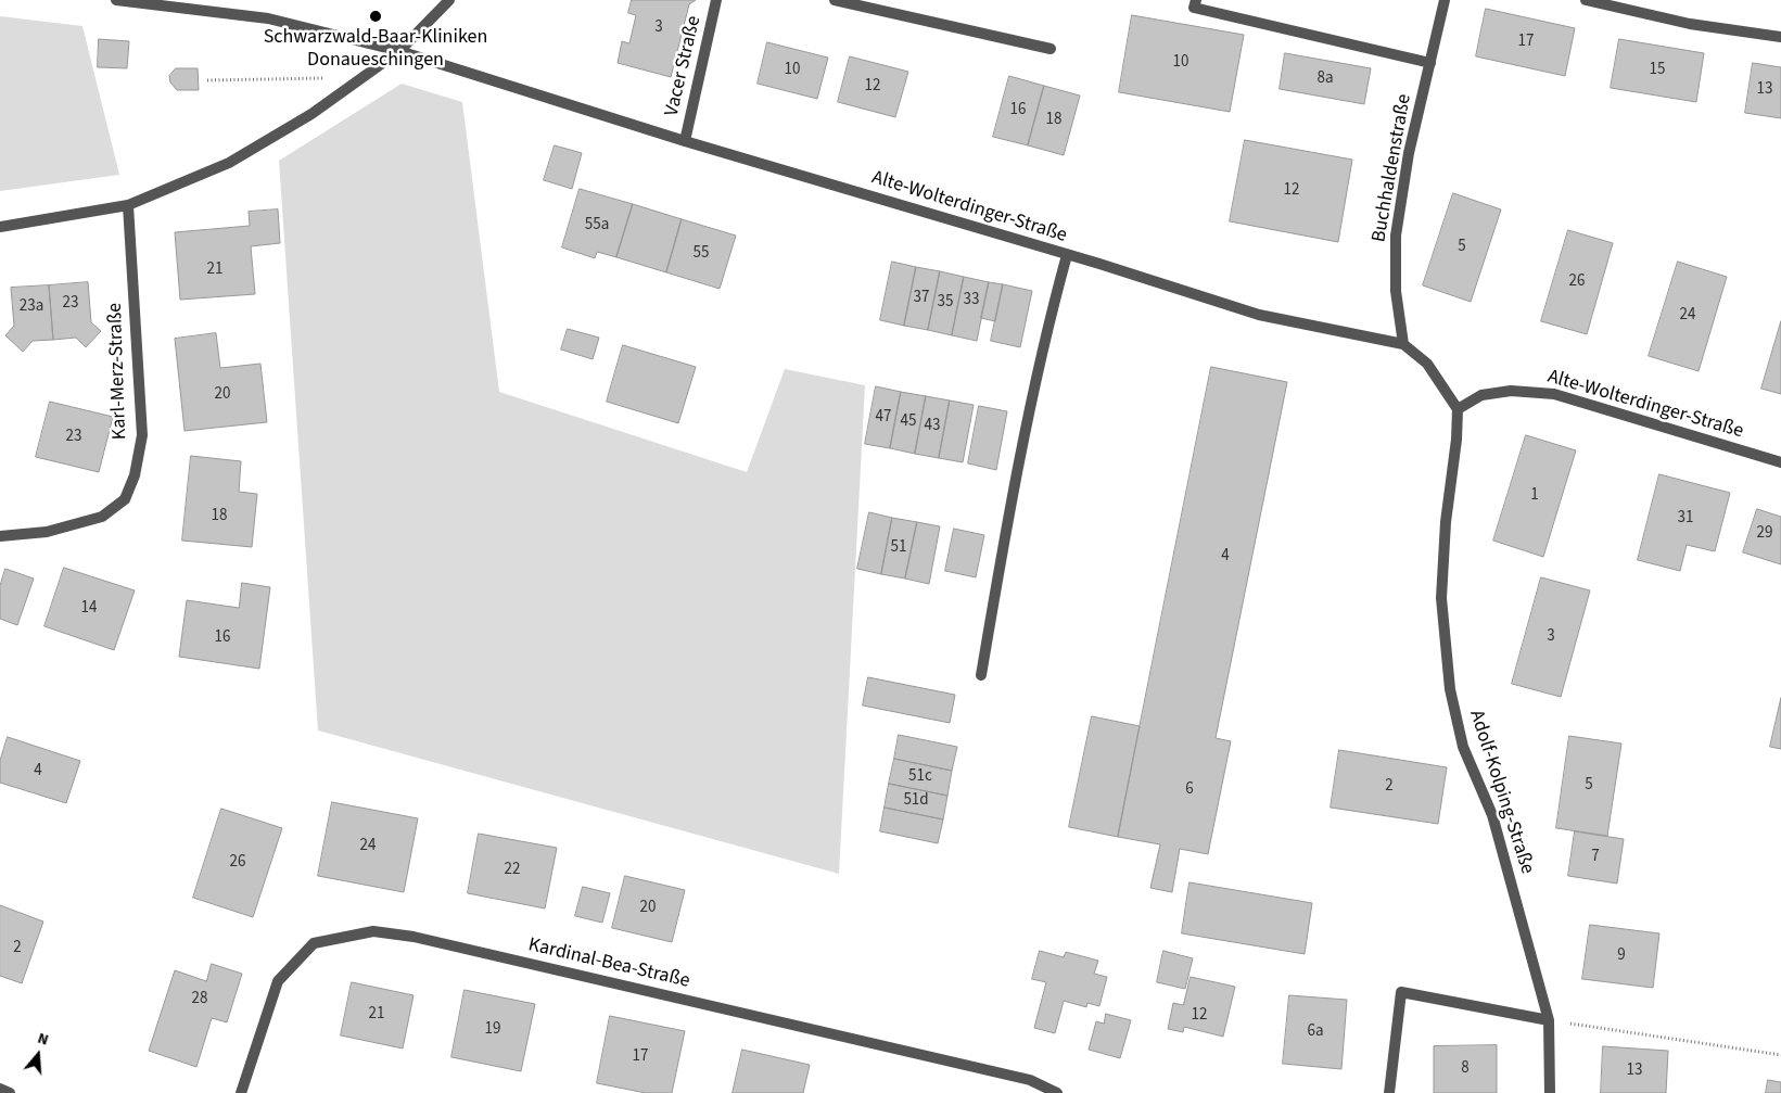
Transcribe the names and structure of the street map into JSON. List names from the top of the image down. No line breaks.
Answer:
{"streets":{"street":["Vacer Straße","Buchhaldenstraße","Alte-Wolterdinger-Straße","Karl-Merz-Straße","Adolf-Kolping-Straße","Kardinal-Bea-Straße"]},"crossings":[["Vacer Straße","Alte-Wolterdinger-Straße"],["Buchhaldenstraße","Alte-Wolterdinger-Straße"],["Alte-Wolterdinger-Straße","Adolf-Kolping-Straße"]],"places":["Schwarzwald-Baar-Kliniken Donaueschingen"],"house_numbers":["3","17","10","10","15","8a","12","13","16","18","12","55a","5","55","21","26","37","33","35","23","23a","24","20","47","45","43","23","1","18","31","29","51","4","14","3","16","4","51c","5","2","6","51d","24","7","26","22","20","2","9","28","21","12","19","6a","17","8","13"],"north":"top"}
